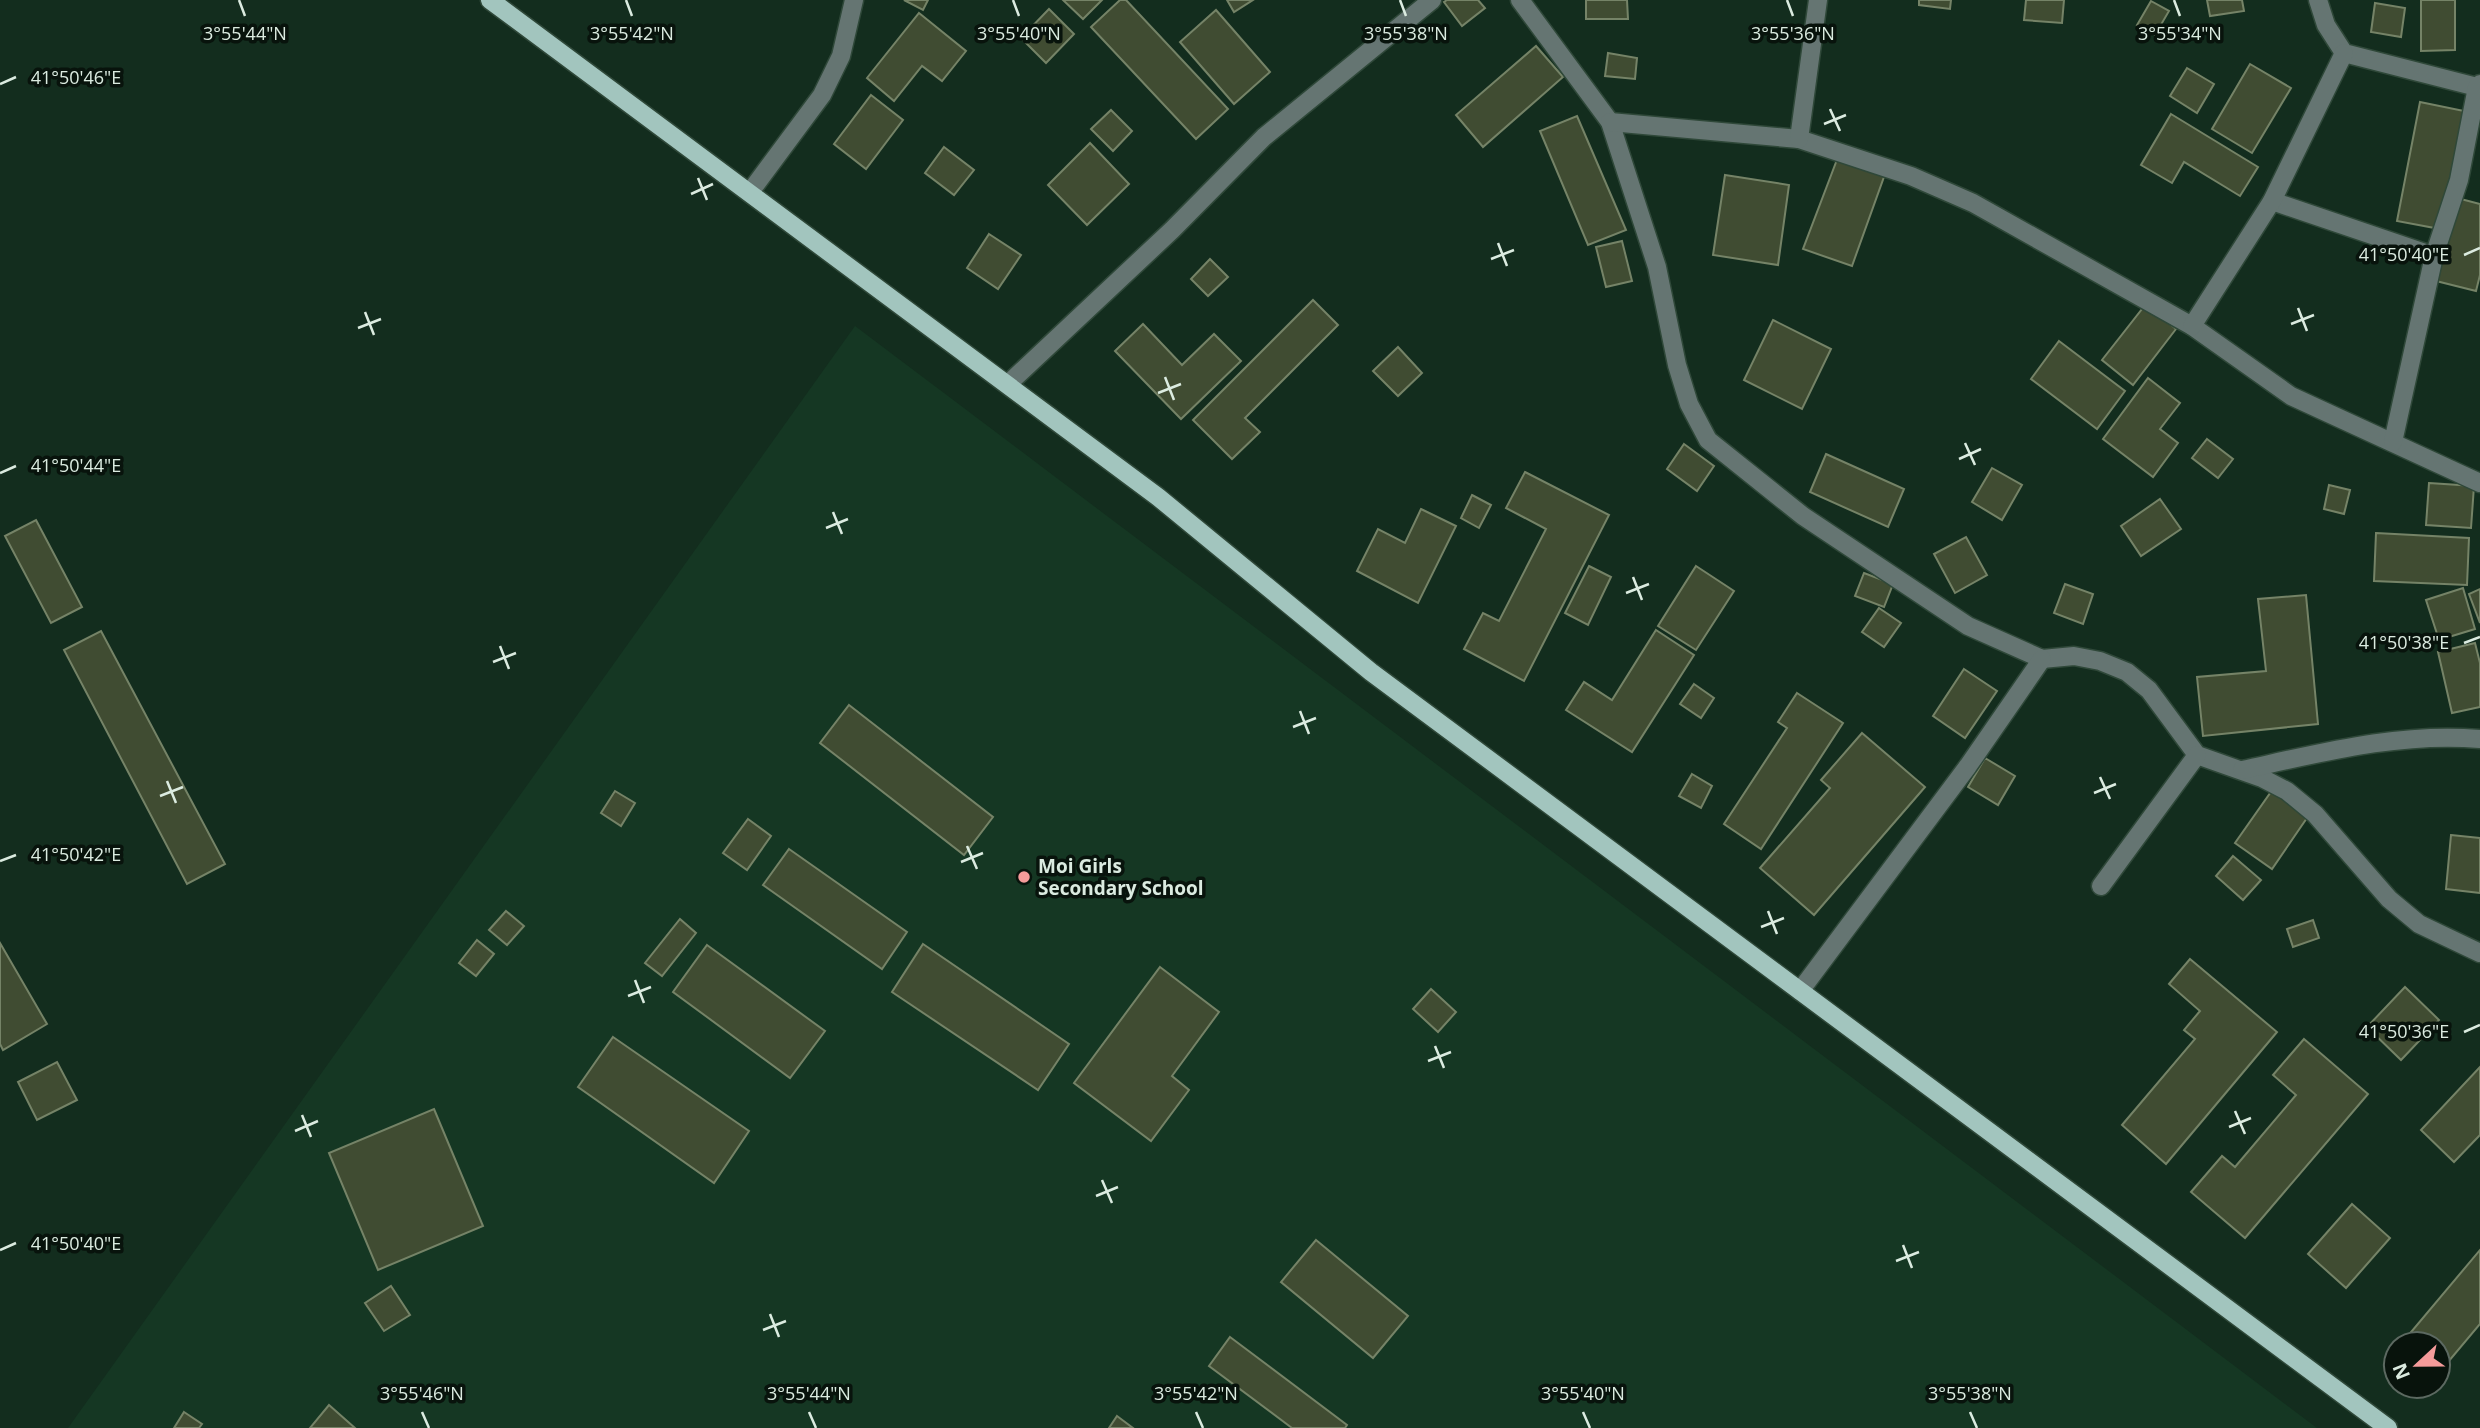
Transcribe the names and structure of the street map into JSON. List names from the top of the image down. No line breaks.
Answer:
{"places":["Moi Girls Secondary School"],"north":"left","coordinates":["3°55'44\"N","3°55'42\"N","3°55'40\"N","3°55'38\"N","3°55'34\"N","3°55'36\"N","41°50'46\"E","41°50'40\"E","41°50'44\"E","41°50'38\"E","41°50'42\"E","41°50'36\"E","3°55'46\"N"]}
